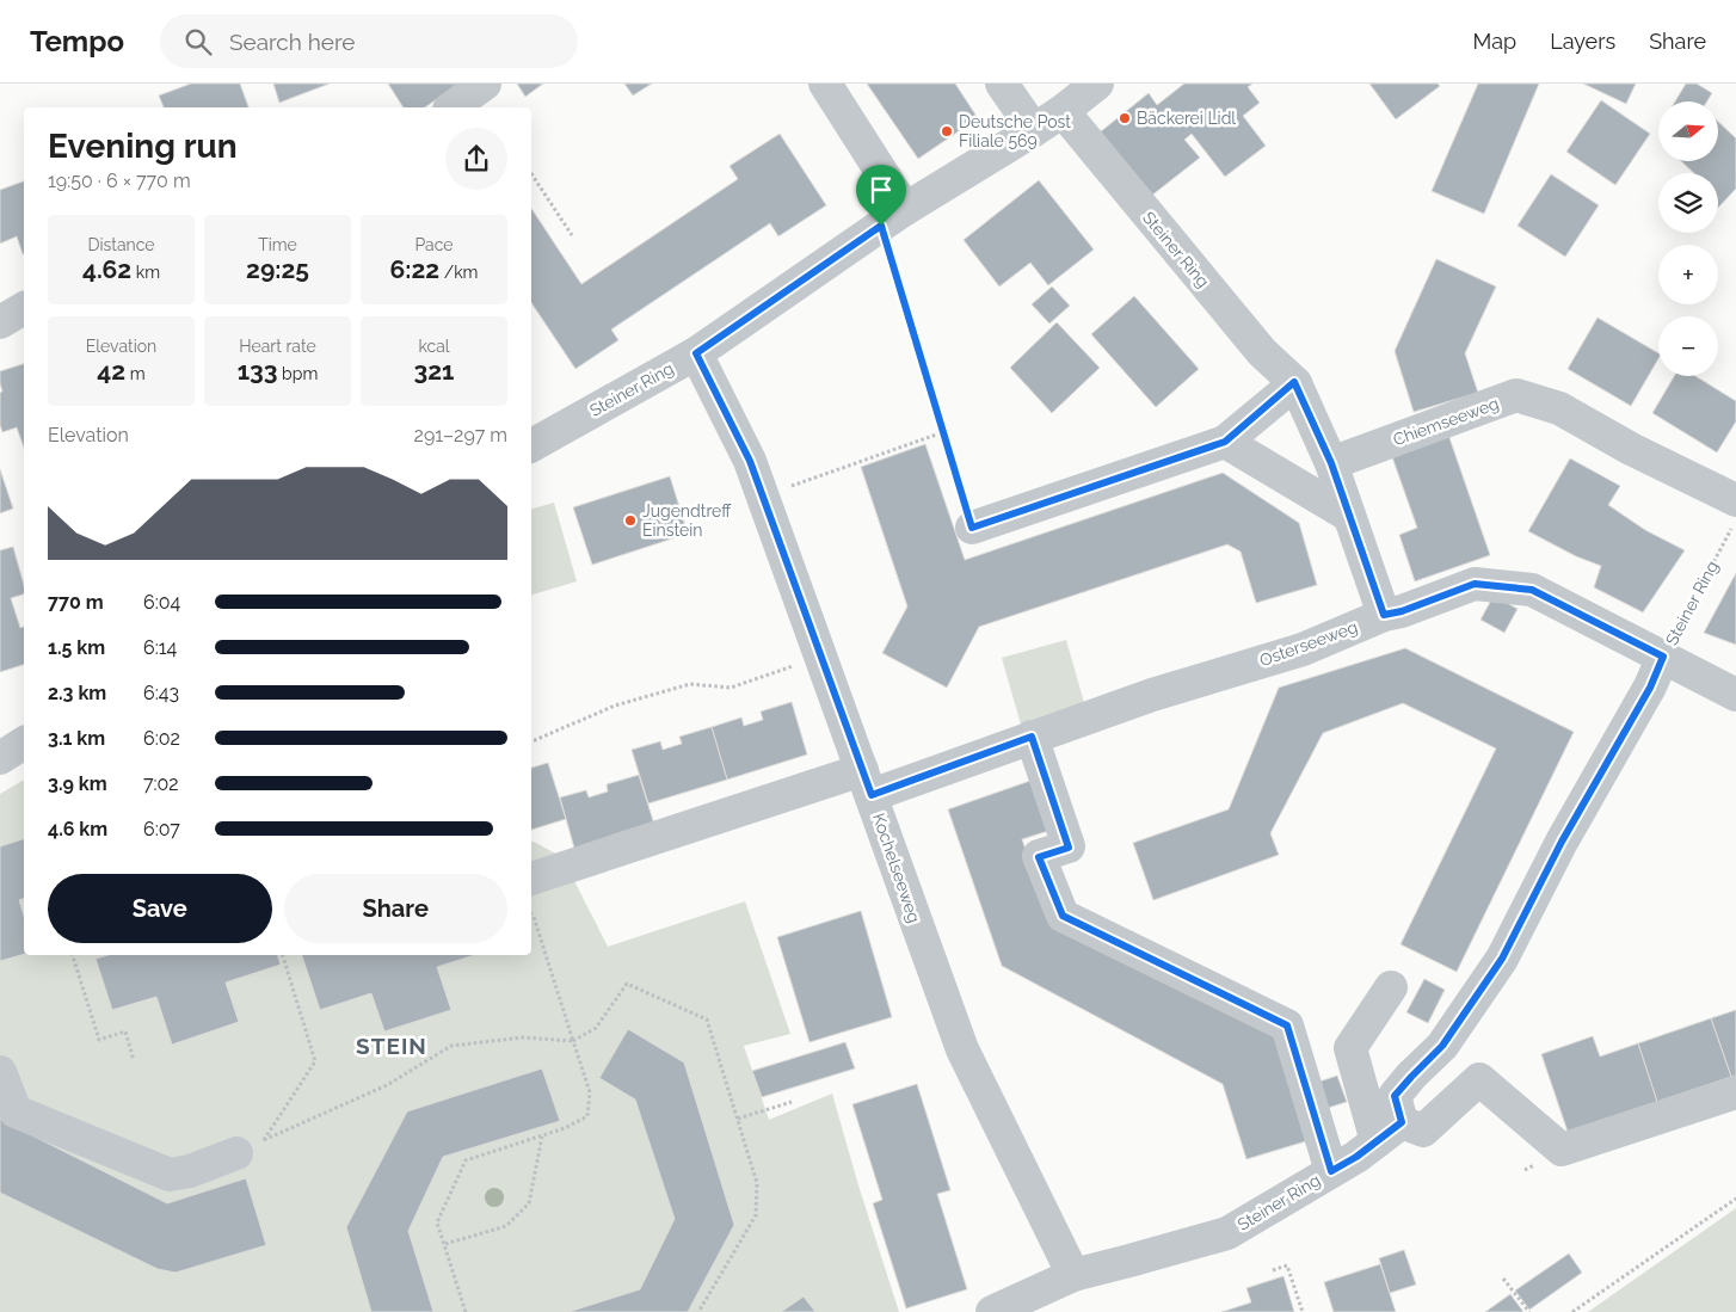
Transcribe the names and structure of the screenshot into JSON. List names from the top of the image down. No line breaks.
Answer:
{"streets":{"street":["Steiner Ring","Chiemseeweg","Osterseeweg","Kochelseeweg"]},"crossings":[["Steiner Ring","Osterseeweg"],["Steiner Ring","Kochelseeweg"],["Osterseeweg","Kochelseeweg"]],"districts":["STEIN"],"places":["Bäckerei Lidl","Deutsche Post Filiale 569","Jugendtreff Einstein"],"north":"right","page":{"header":"Tempo","search":"Search here","nav":["Map","Layers","Share"],"map_buttons":["+","−"],"heading":["Evening run","19:50 · 6 × 770 m"],"stats":[["Distance","4.62 km"],["Time","29:25"],["Pace","6:22 /km"],["Elevation","42 m"],["Heart rate","133 bpm"],["kcal","321"]],"chart":["Elevation","291–297 m"],"list":[{"name":"770 m","note":"6:04"},{"name":"1.5 km","note":"6:14"},{"name":"2.3 km","note":"6:43"},{"name":"3.1 km","note":"6:02"},{"name":"3.9 km","note":"7:02"},{"name":"4.6 km","note":"6:07"}],"buttons":["Save","Share"]}}
